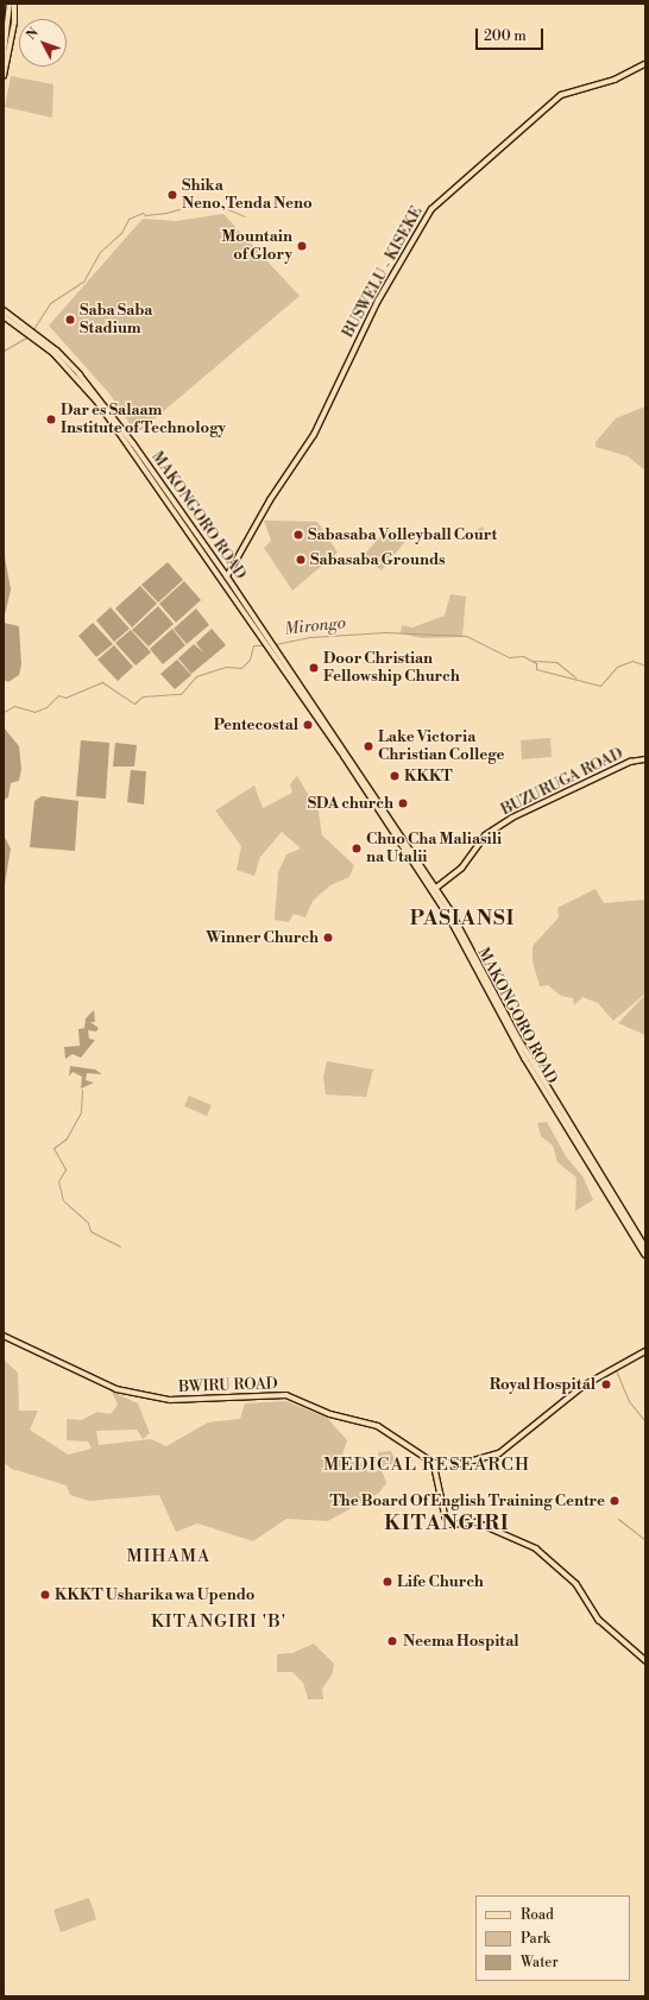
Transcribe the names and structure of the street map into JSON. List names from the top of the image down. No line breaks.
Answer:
{"streets":{"main road":["BUSWELU - KISEKE","MAKONGORO ROAD","BUZURUGA ROAD","BWIRU ROAD"]},"crossings":[["BUSWELU - KISEKE","MAKONGORO ROAD"],["MAKONGORO ROAD","BUZURUGA ROAD"]],"districts":["PASIANSI","MEDICAL RESEARCH","KITANGIRI","MIHAMA","KITANGIRI 'B'"],"water":["Mirongo"],"places":["Shika Neno,Tenda Neno","Mountain of Glory","Saba Saba Stadium","Dar es Salaam Institute of Technology","Sabasaba Volleyball Court","Sabasaba Grounds","Door Christian Fellowship Church","Pentecostal","Lake Victoria Christian College","KKKT","SDA church","Chuo Cha Maliasili na Utalii","Winner Church","Royal Hospital","The Board Of English Training Centre","Life Church","KKKT Usharika wa Upendo","Neema Hospital"],"legend":["Road","Park","Water"],"scale_bar":"200 m","north":"top left"}
